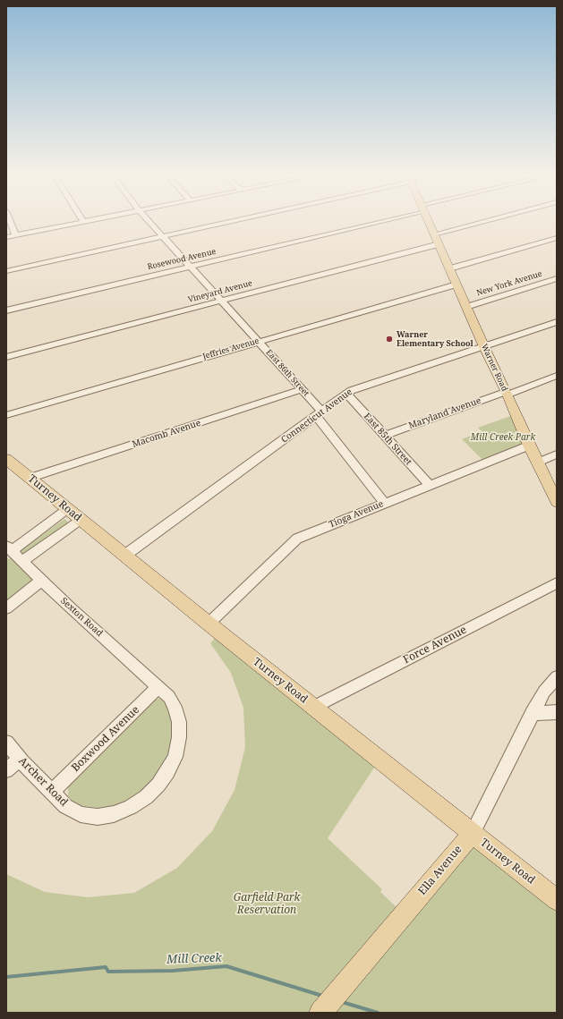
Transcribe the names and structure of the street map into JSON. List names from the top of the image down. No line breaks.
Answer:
{"streets":{"main road":["Warner Road","Turney Road","Ella Avenue"],"street":["Rosewood Avenue","New York Avenue","Vineyard Avenue","Jeffries Avenue","East 86th Street","Maryland Avenue","Connecticut Avenue","Macomb Avenue","East 85th Street","Tioga Avenue","Sexton Road","Force Avenue","Boxwood Avenue","Archer Road"]},"crossings":[["Rosewood Avenue","East 86th Street"],["New York Avenue","Warner Road"],["Vineyard Avenue","Warner Road"],["Vineyard Avenue","East 86th Street"],["Jeffries Avenue","Warner Road"],["Jeffries Avenue","East 86th Street"],["Warner Road","Maryland Avenue"],["Warner Road","Connecticut Avenue"],["Warner Road","Tioga Avenue"],["East 86th Street","Connecticut Avenue"],["East 86th Street","Macomb Avenue"],["East 86th Street","Tioga Avenue"],["Maryland Avenue","East 85th Street"],["Connecticut Avenue","East 85th Street"],["Connecticut Avenue","Turney Road"],["Macomb Avenue","Turney Road"],["East 85th Street","Tioga Avenue"],["Turney Road","Tioga Avenue"],["Turney Road","Force Avenue"],["Turney Road","Ella Avenue"],["Sexton Road","Boxwood Avenue"],["Sexton Road","Archer Road"],["Boxwood Avenue","Archer Road"]],"water":["Mill Creek"],"parks":["Mill Creek Park","Garfield Park Reservation"],"places":["Warner Elementary School"]}
